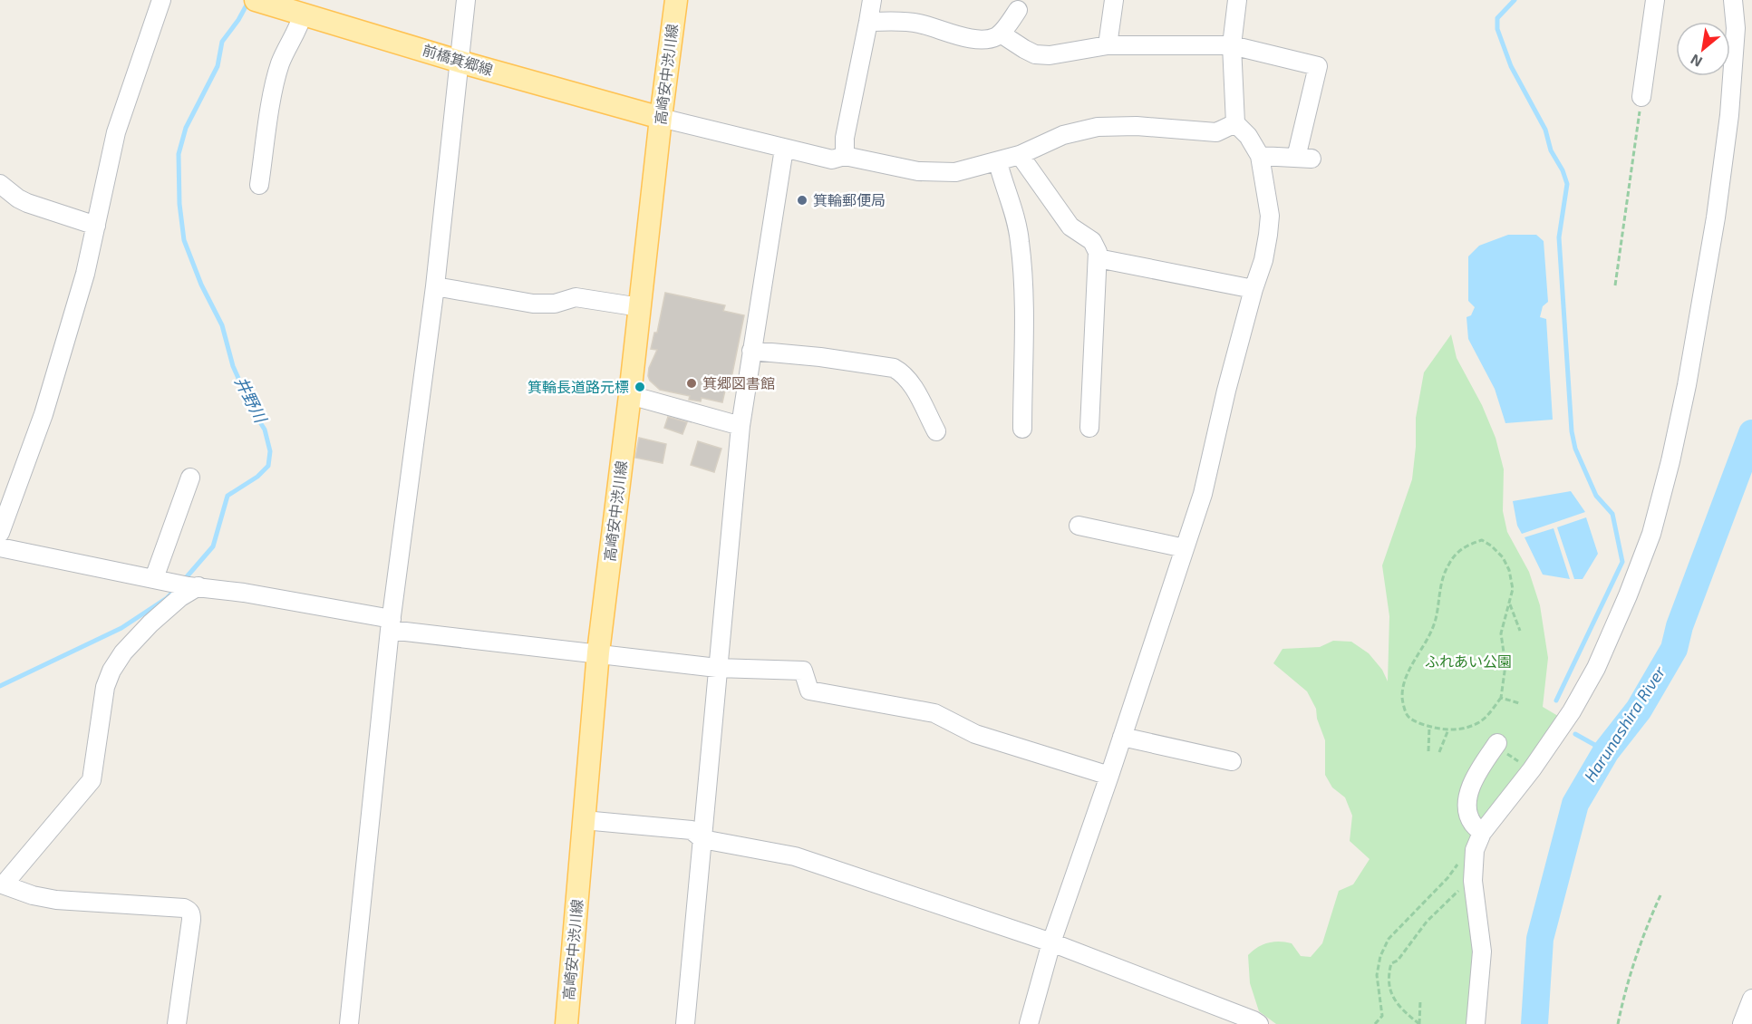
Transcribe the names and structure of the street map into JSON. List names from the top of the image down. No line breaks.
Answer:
{"streets":{"main road":["前橋箕郷線","高崎安中渋川線"]},"crossings":[["前橋箕郷線","高崎安中渋川線"]],"water":["井野川","Harunashira River"],"parks":["ふれあい公園"],"places":["箕輪郵便局","箕郷図書館","箕輪長道路元標"],"north":"bottom left"}
